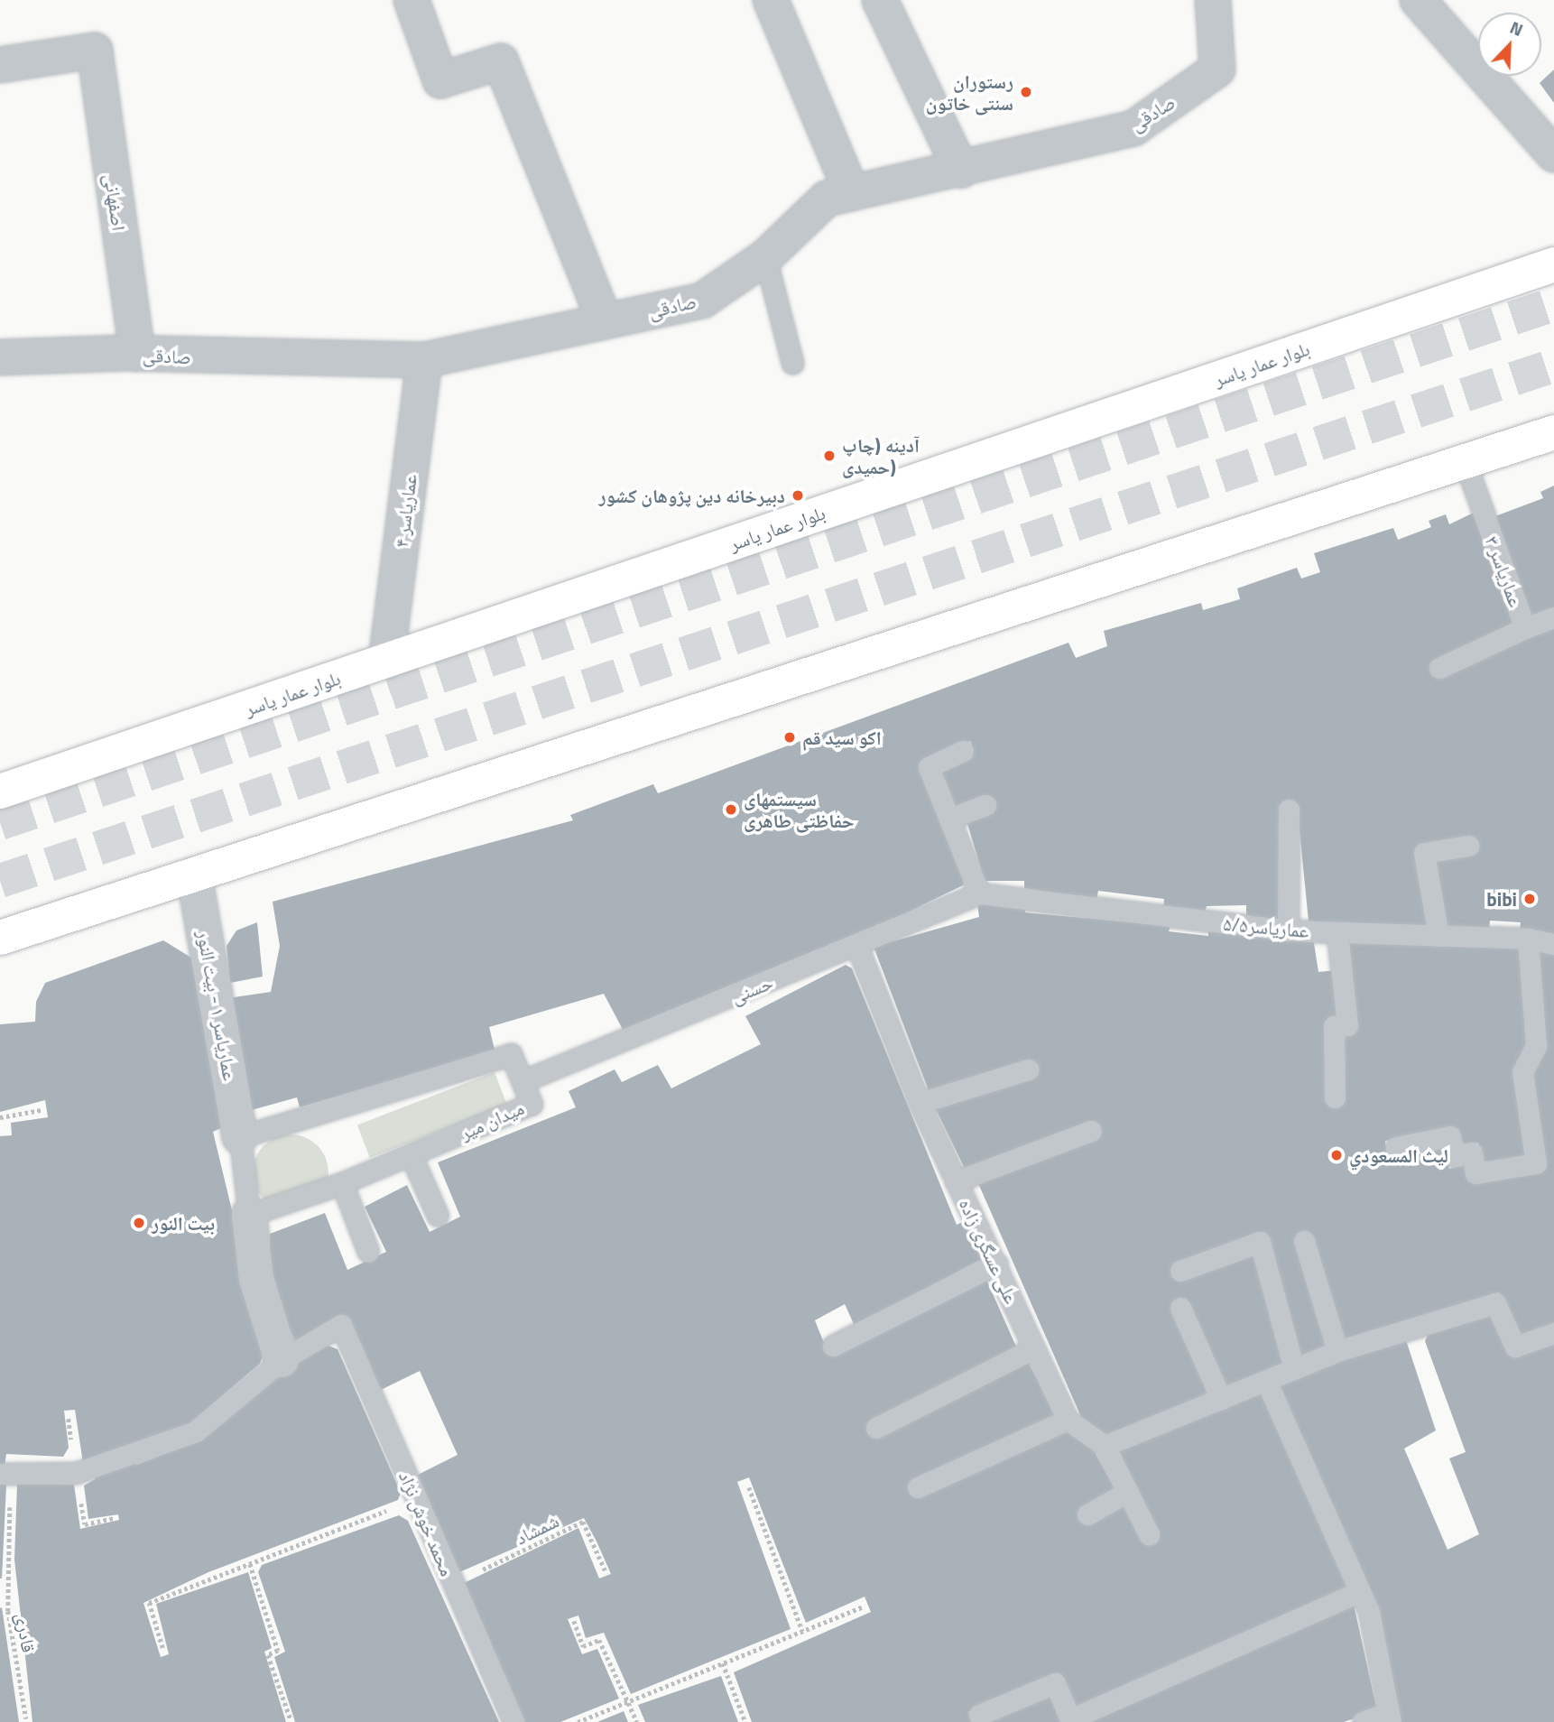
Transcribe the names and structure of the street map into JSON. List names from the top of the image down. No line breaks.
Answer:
{"streets":{"main road":["بلوار عمار یاسر"],"street":["صادقی","اصفهانی","عماریاسر ۴","عماریاسر ۱ - بیت النور"],"lane":["عماریاسر ۳","عماریاسر۵/۵","حسنی","میدان میر","علی عسگری زاده","محمد خوش نژاد"],"path":["شمشاد","قادری"]},"crossings":[["صادقی","اصفهانی"],["صادقی","عماریاسر ۴"],["بلوار عمار یاسر","عماریاسر ۴"],["عماریاسر۵/۵","حسنی"],["حسنی","میدان میر"],["حسنی","علی عسگری زاده"],["عماریاسر ۱ - بیت النور","میدان میر"],["محمد خوش نژاد","شمشاد"]],"places":["رستوران سنتی خاتون","آدینه (چاپ حمیدی)","دبیرخانه دین پژوهان کشور","اکو سید قم","سیستمهای حفاظتی طاهری","bibi","ليث المسعودي","بیت النور"],"north":"top right"}
